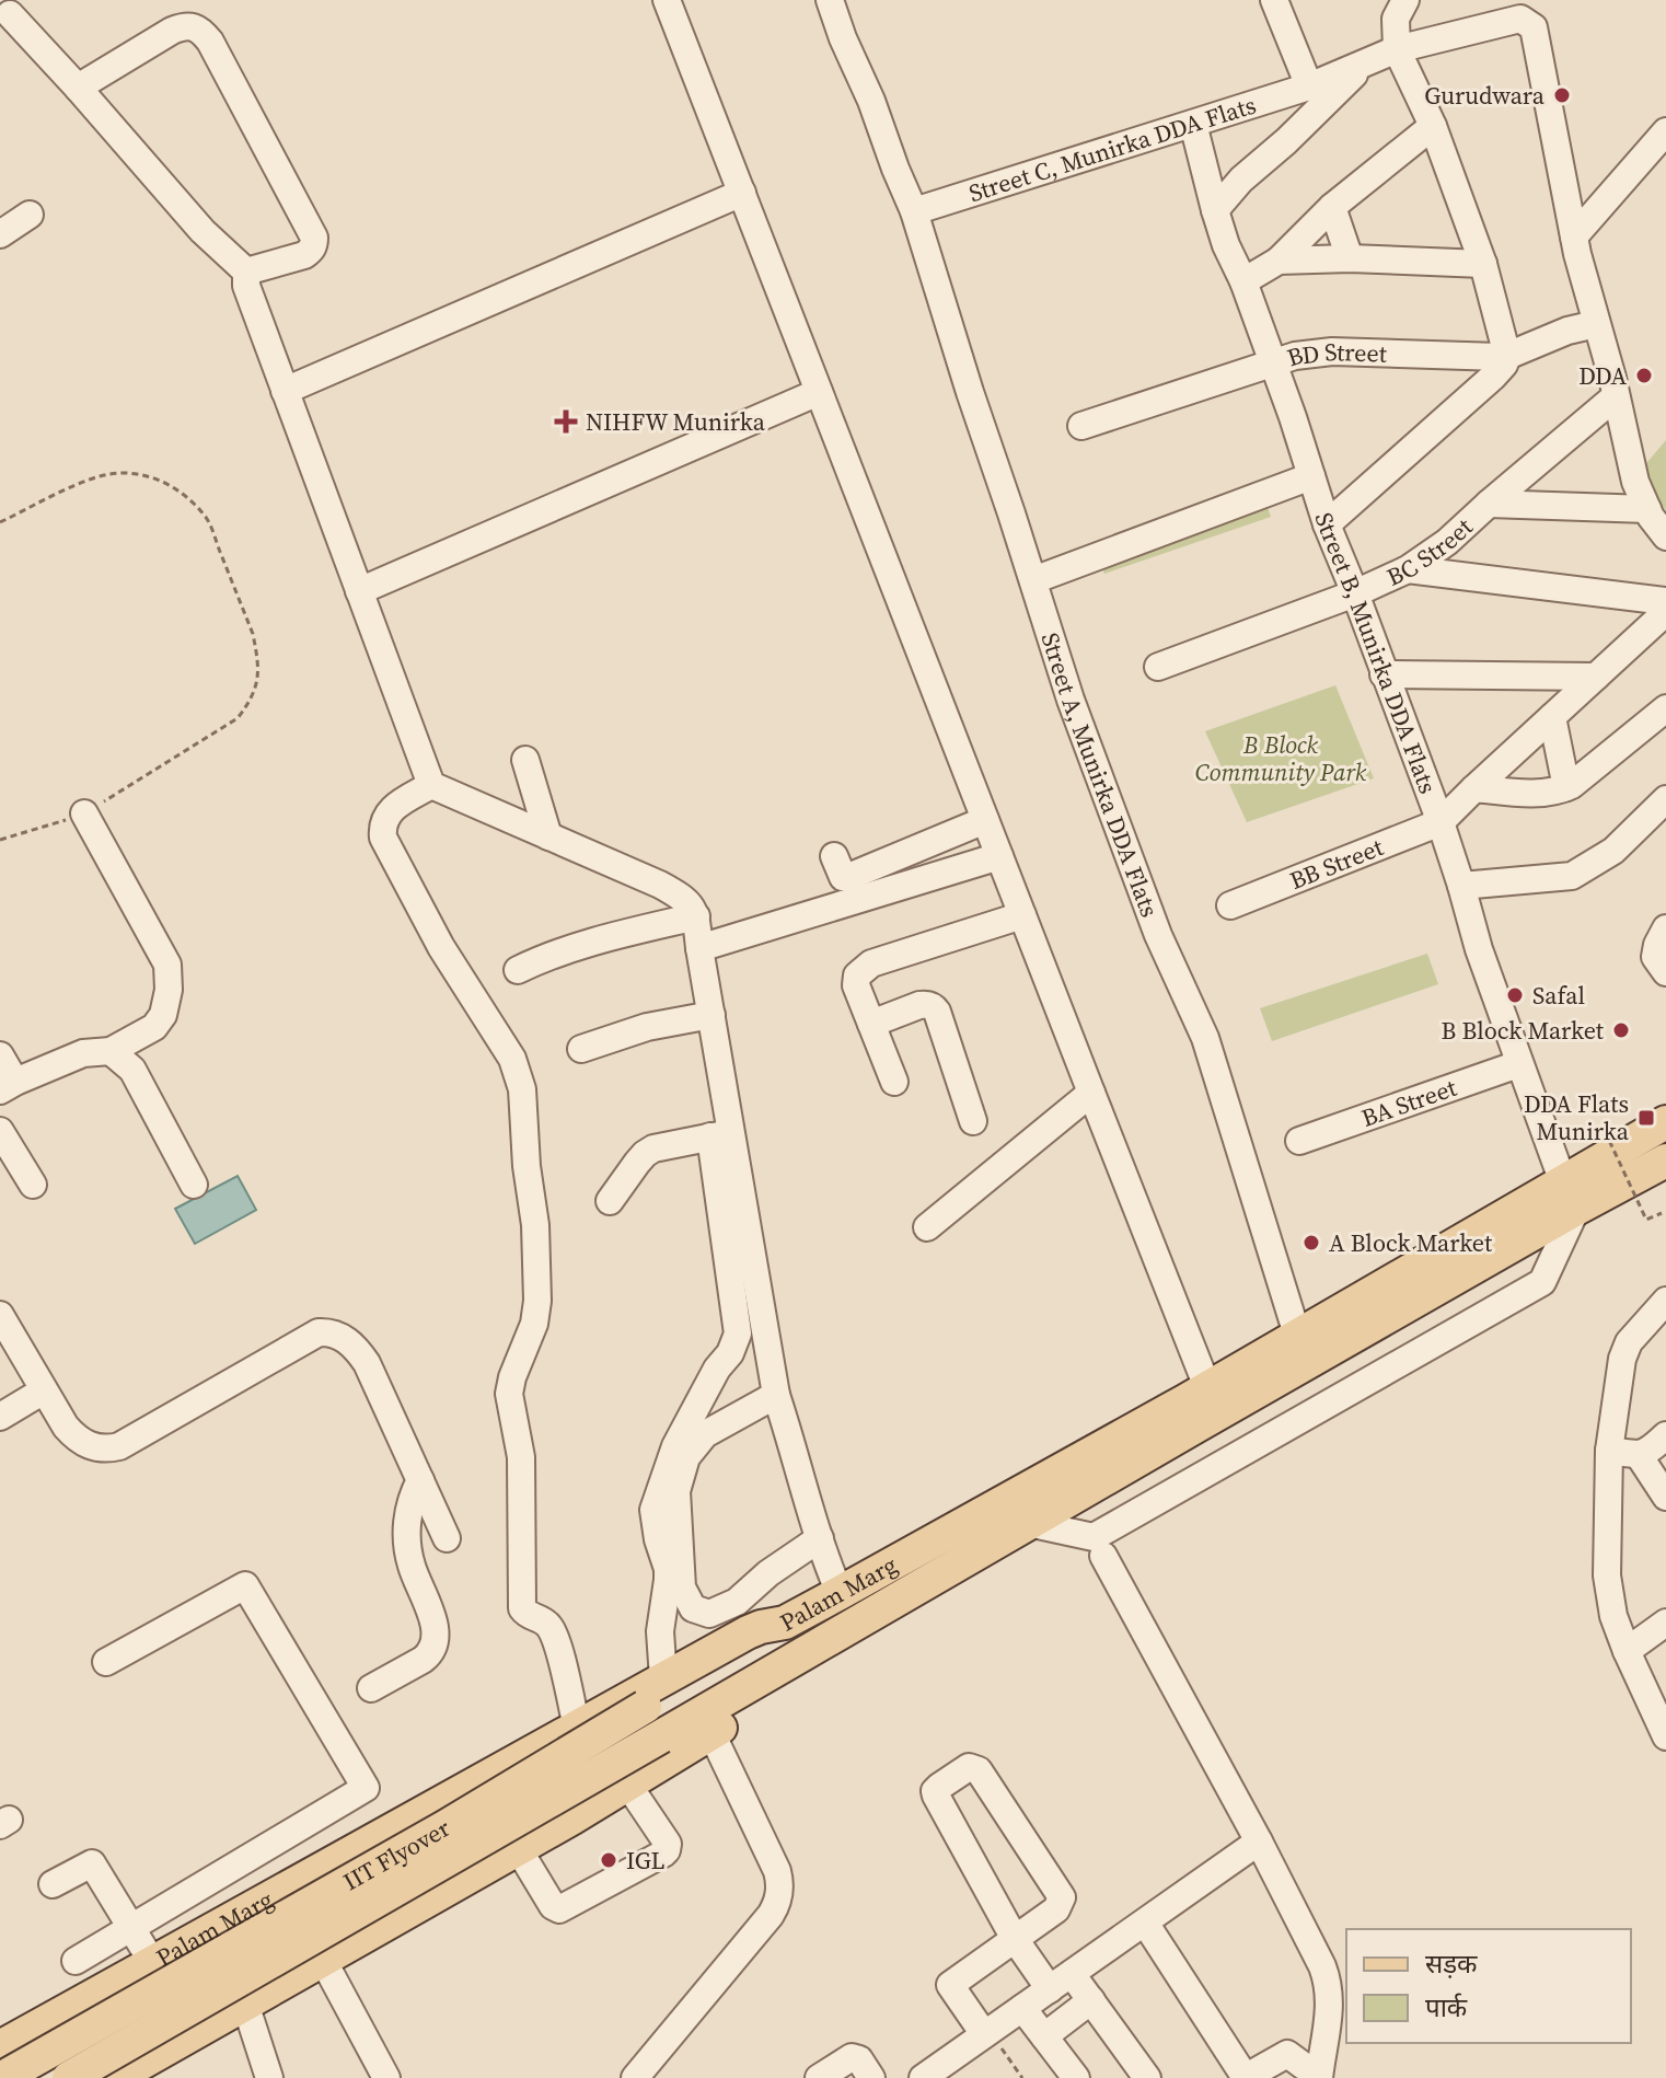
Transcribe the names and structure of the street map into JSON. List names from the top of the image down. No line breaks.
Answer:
{"streets":{"main road":["Palam Marg","IIT Flyover"],"street":["Street C, Munirka DDA Flats","BD Street","BC Street","Street B, Munirka DDA Flats","Street A, Munirka DDA Flats","BB Street","BA Street"]},"crossings":[["Street C, Munirka DDA Flats","BD Street"],["Street C, Munirka DDA Flats","BC Street"],["Street C, Munirka DDA Flats","Street B, Munirka DDA Flats"],["Street C, Munirka DDA Flats","Street A, Munirka DDA Flats"],["BD Street","Street B, Munirka DDA Flats"],["BC Street","Street B, Munirka DDA Flats"],["Street B, Munirka DDA Flats","BB Street"],["Street B, Munirka DDA Flats","BA Street"],["Street B, Munirka DDA Flats","Palam Marg"],["Street A, Munirka DDA Flats","Palam Marg"],["Palam Marg","IIT Flyover"]],"parks":["B Block Community Park"],"places":{"other":["Gurudwara","DDA","Safal","B Block Market","A Block Market","IGL"],"health":["NIHFW Munirka"],"transit":["DDA Flats Munirka"]},"legend":["सड़क","पार्क"]}
